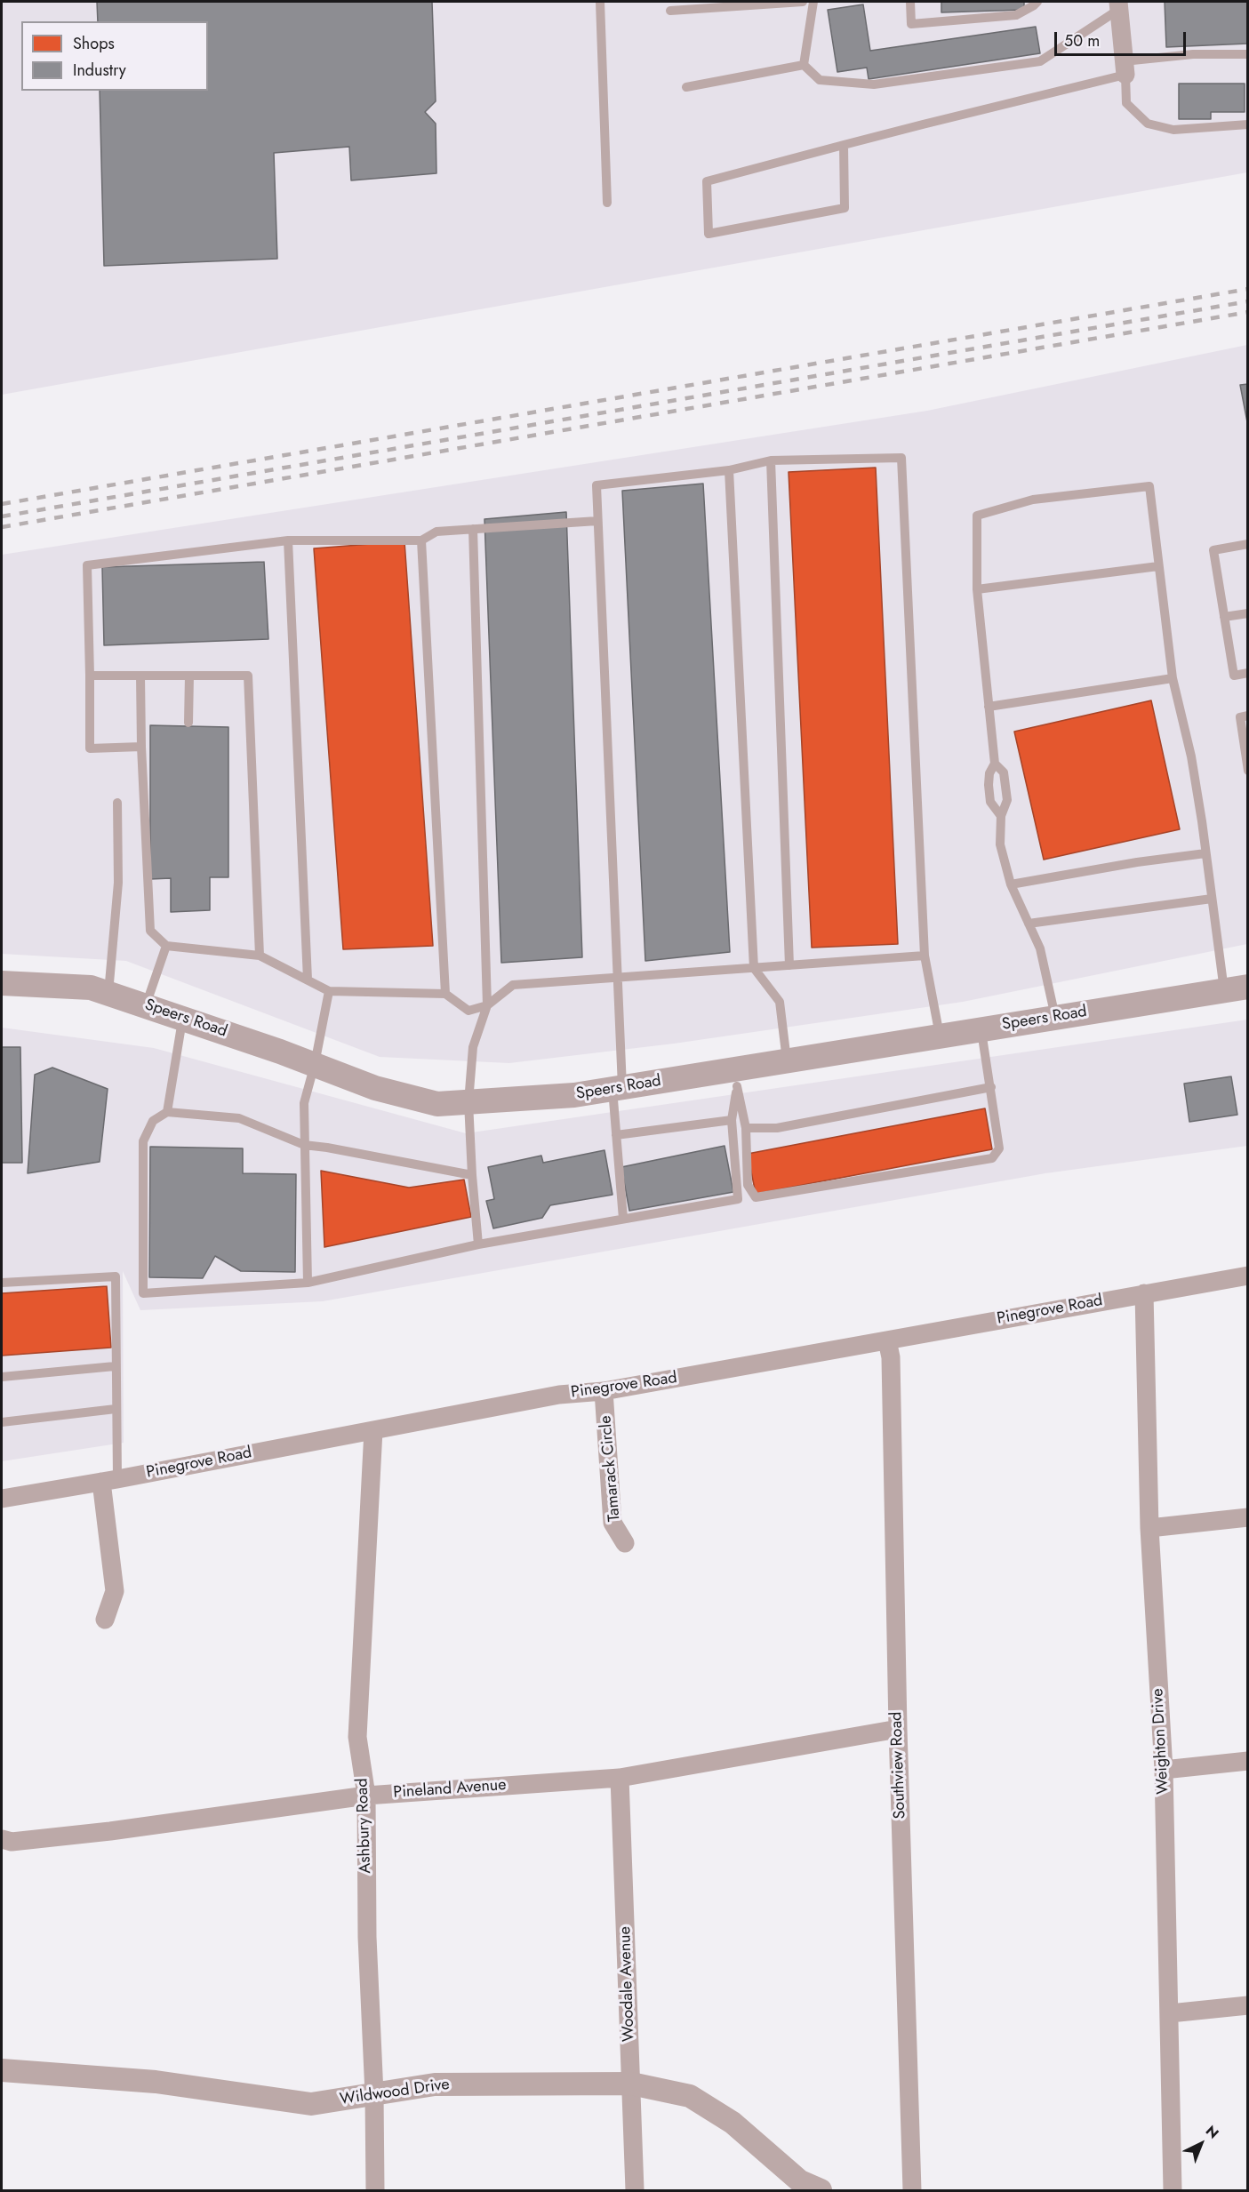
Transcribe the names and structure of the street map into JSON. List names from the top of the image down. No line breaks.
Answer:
{"streets":{"main road":["Speers Road"],"street":["Pinegrove Road","Tamarack Circle","Weighton Drive","Southview Road","Pineland Avenue","Ashbury Road","Woodale Avenue","Wildwood Drive"]},"crossings":[["Pinegrove Road","Tamarack Circle"],["Pinegrove Road","Weighton Drive"],["Pinegrove Road","Southview Road"],["Pinegrove Road","Ashbury Road"],["Southview Road","Pineland Avenue"],["Pineland Avenue","Ashbury Road"],["Pineland Avenue","Woodale Avenue"],["Ashbury Road","Wildwood Drive"],["Woodale Avenue","Wildwood Drive"]],"legend":["Shops","Industry"],"scale_bar":"50 m","north":"top right"}
